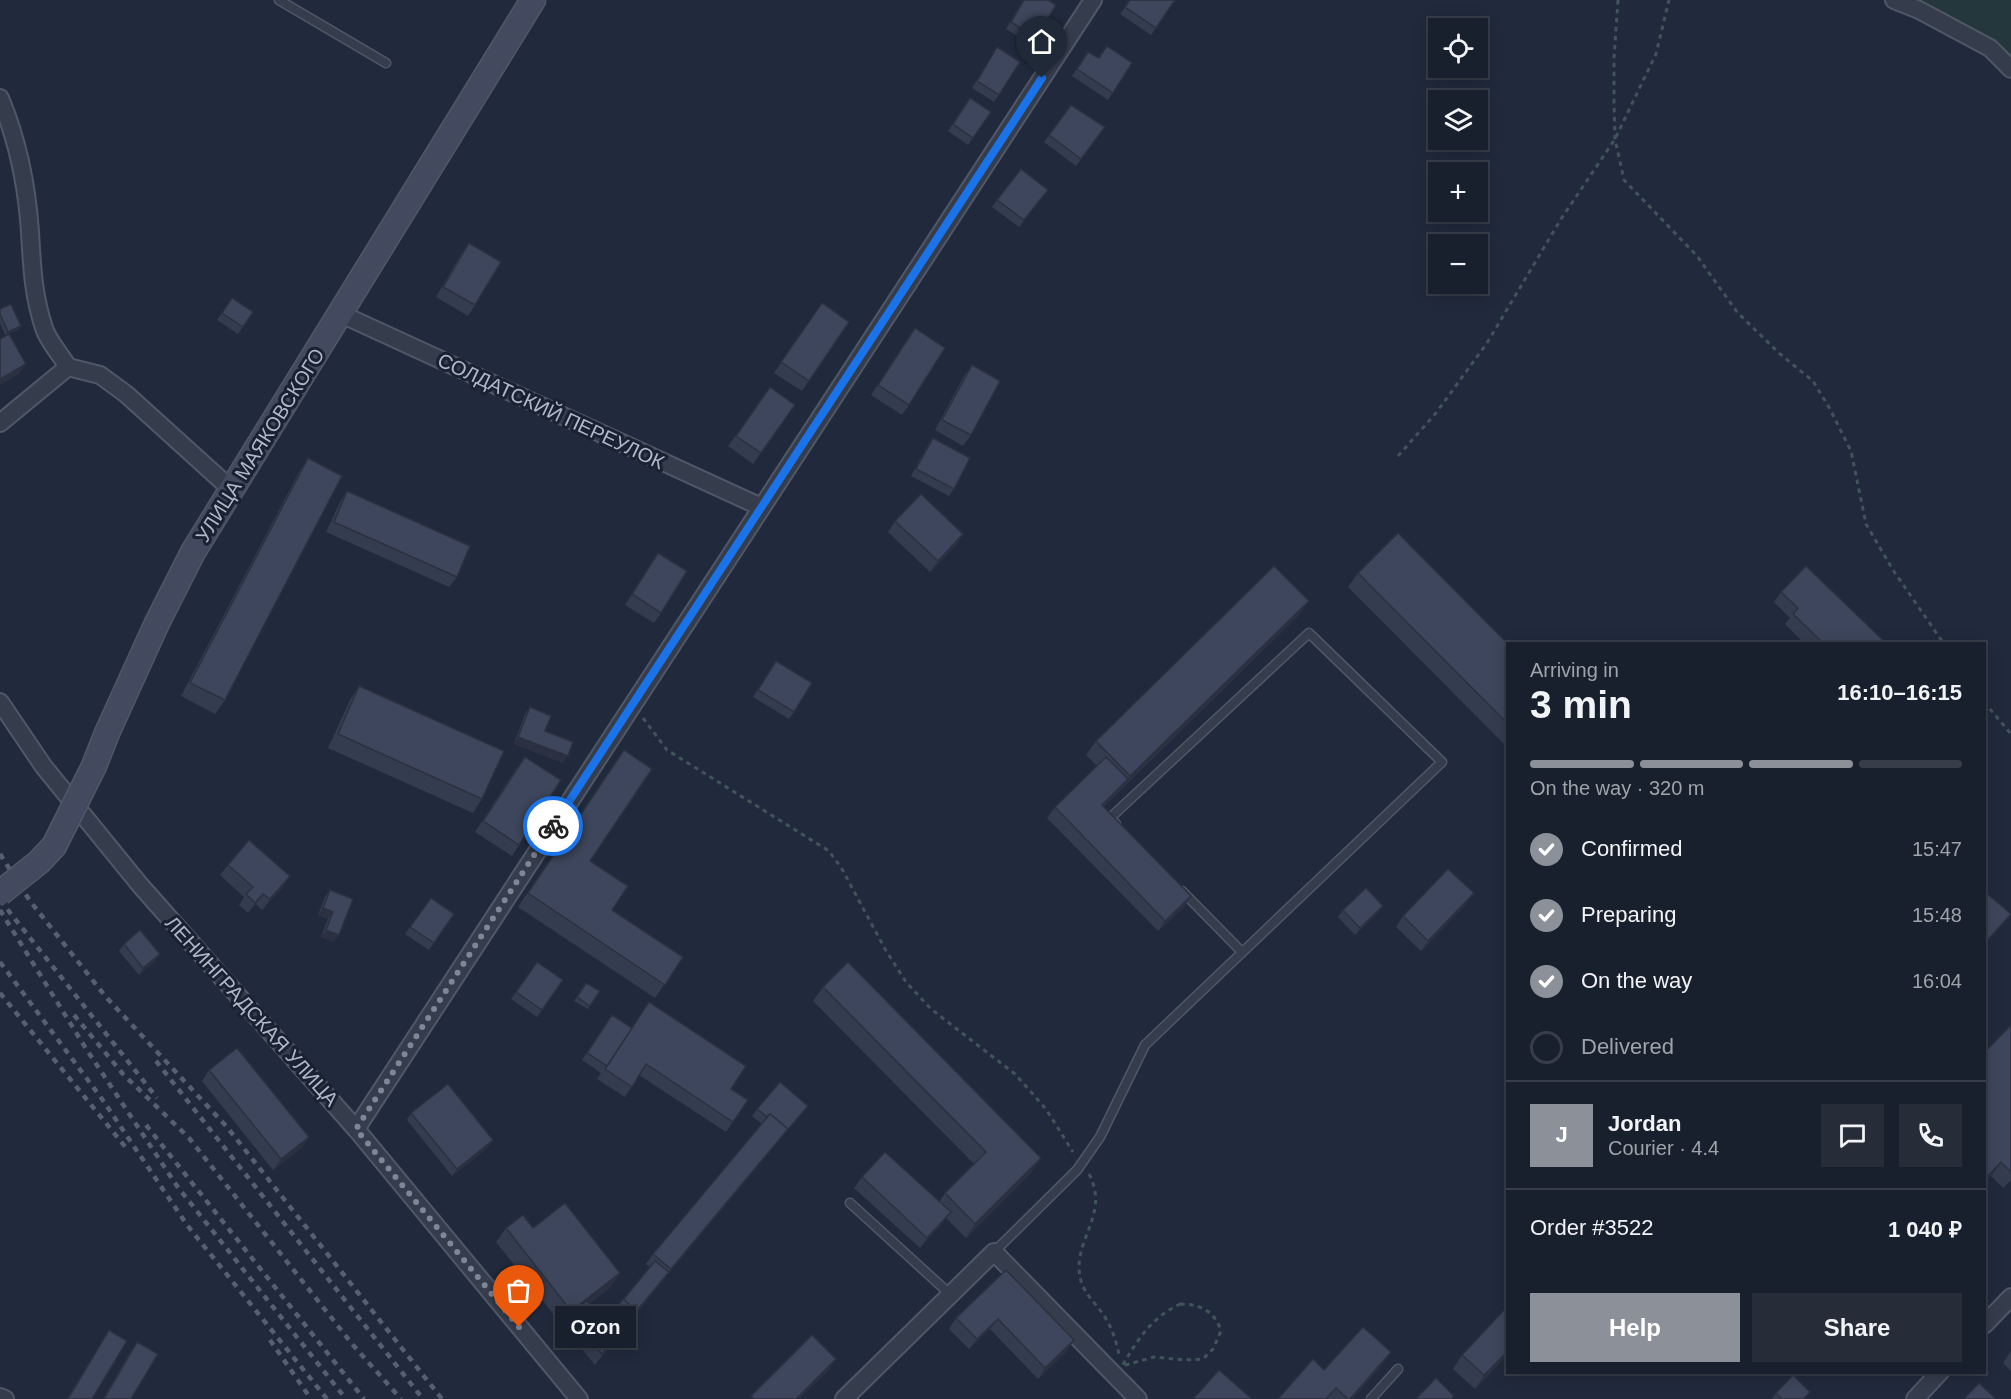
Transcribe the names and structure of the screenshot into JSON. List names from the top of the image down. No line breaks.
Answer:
{"streets":{"street":["СОЛДАТСКИЙ ПЕРЕУЛОК","УЛИЦА МАЯКОВСКОГО","ЛЕНИНГРАДСКАЯ УЛИЦА"]},"crossings":[["СОЛДАТСКИЙ ПЕРЕУЛОК","УЛИЦА МАЯКОВСКОГО"]],"places":["Ozon"],"page":{"map_buttons":["+","−"],"heading":["3 min","Arriving in","16:10–16:15"],"panel":["Jordan","Courier · 4.4","Order #3522","1 040 ₽"],"bar":"On the way · 320 m","list":[["Confirmed","15:47"],["Preparing","15:48"],["On the way","16:04"],"Delivered"],"round":"J","buttons":["Help","Share"],"bubble":"Ozon"}}
